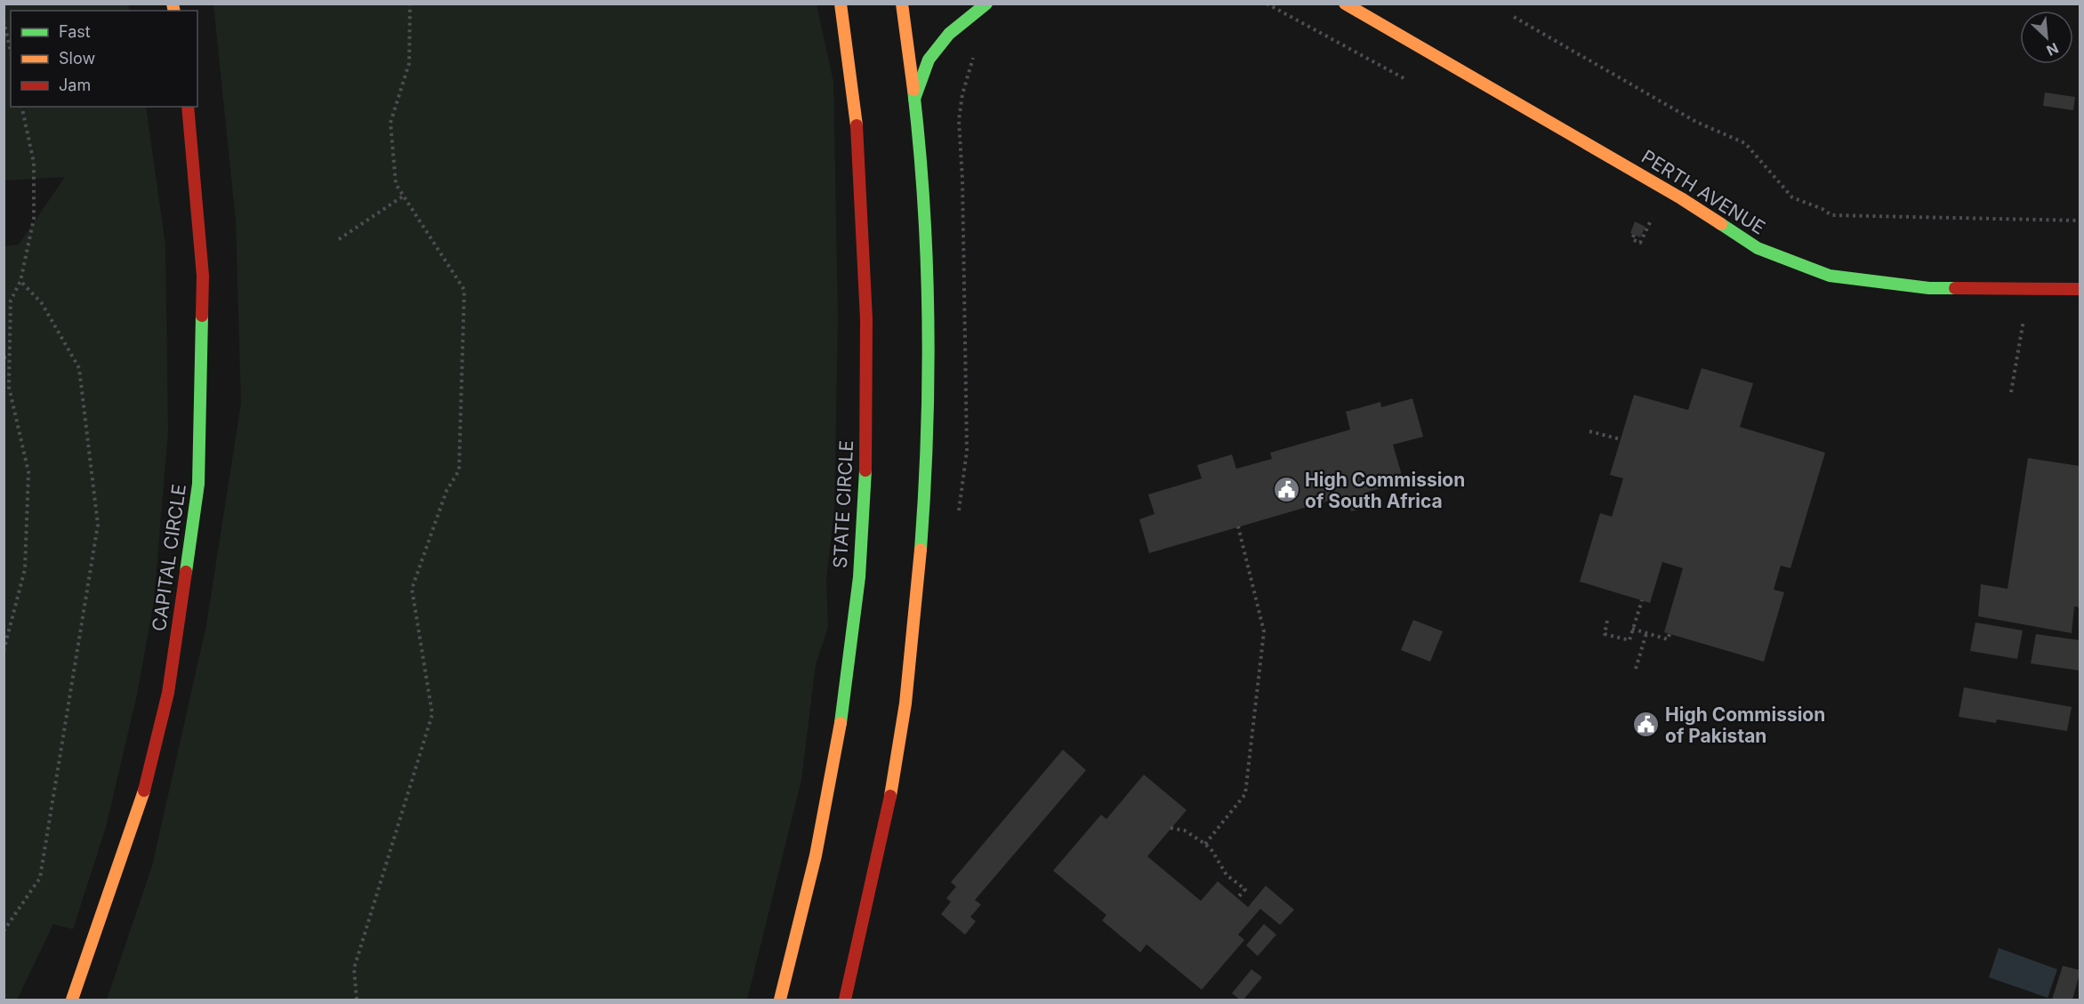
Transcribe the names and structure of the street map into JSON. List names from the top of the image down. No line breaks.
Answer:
{"streets":{"main road":["PERTH AVENUE","STATE CIRCLE","CAPITAL CIRCLE"]},"places":{"public building":["High Commission of South Africa","High Commission of Pakistan"]},"legend":["Fast","Slow","Jam"],"north":"bottom right"}
